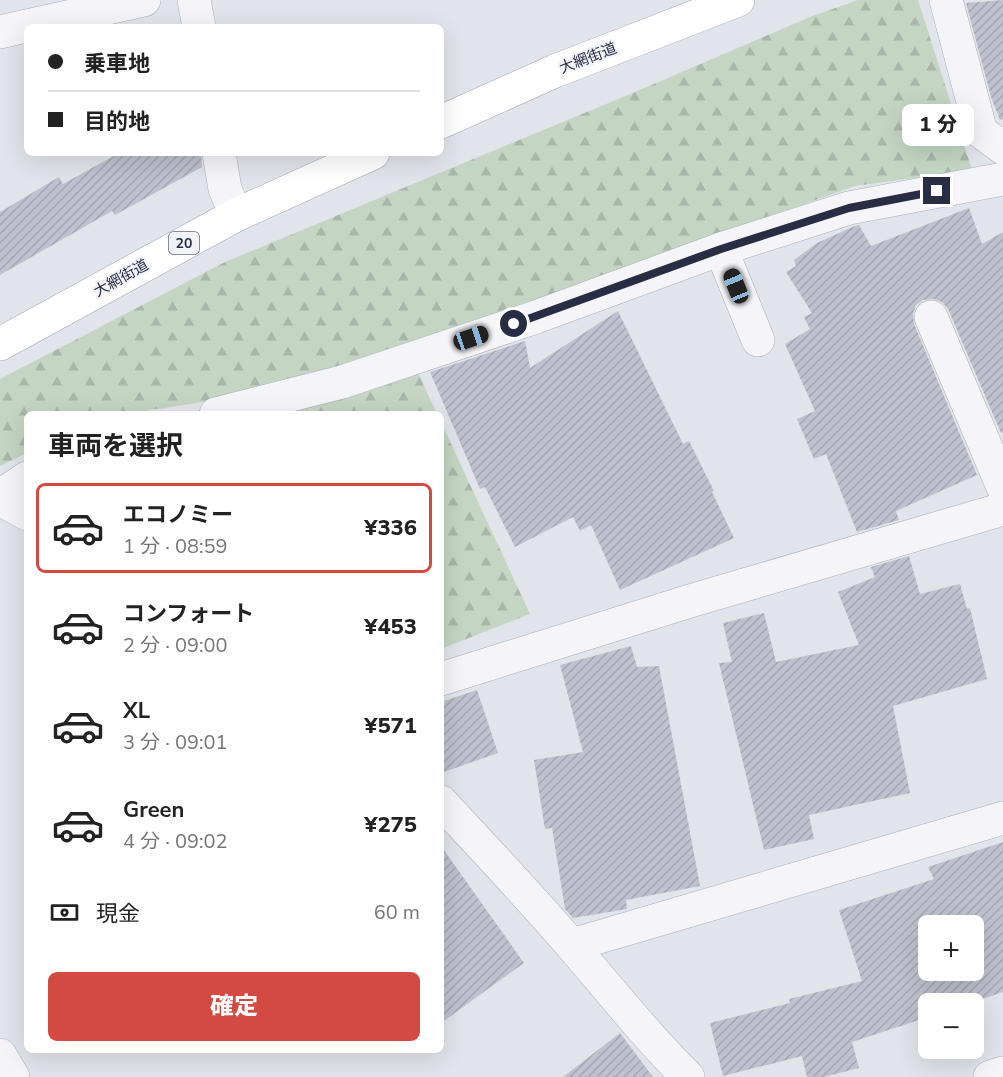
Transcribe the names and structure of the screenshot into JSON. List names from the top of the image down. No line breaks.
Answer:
{"streets":{"main road":["大網街道","20"]},"page":{"banner":["乗車地","目的地"],"bubble":"1 分","heading":"車両を選択","list":[{"name":"エコノミー","note":"1 分 · 08:59","value":"¥336"},{"name":"コンフォート","note":"2 分 · 09:00","value":"¥453"},{"name":"XL","note":"3 分 · 09:01","value":"¥571"},{"name":"Green","note":"4 分 · 09:02","value":"¥275"}],"pay":["現金","60 m"],"map_buttons":["+","−"],"buttons":"確定"}}
